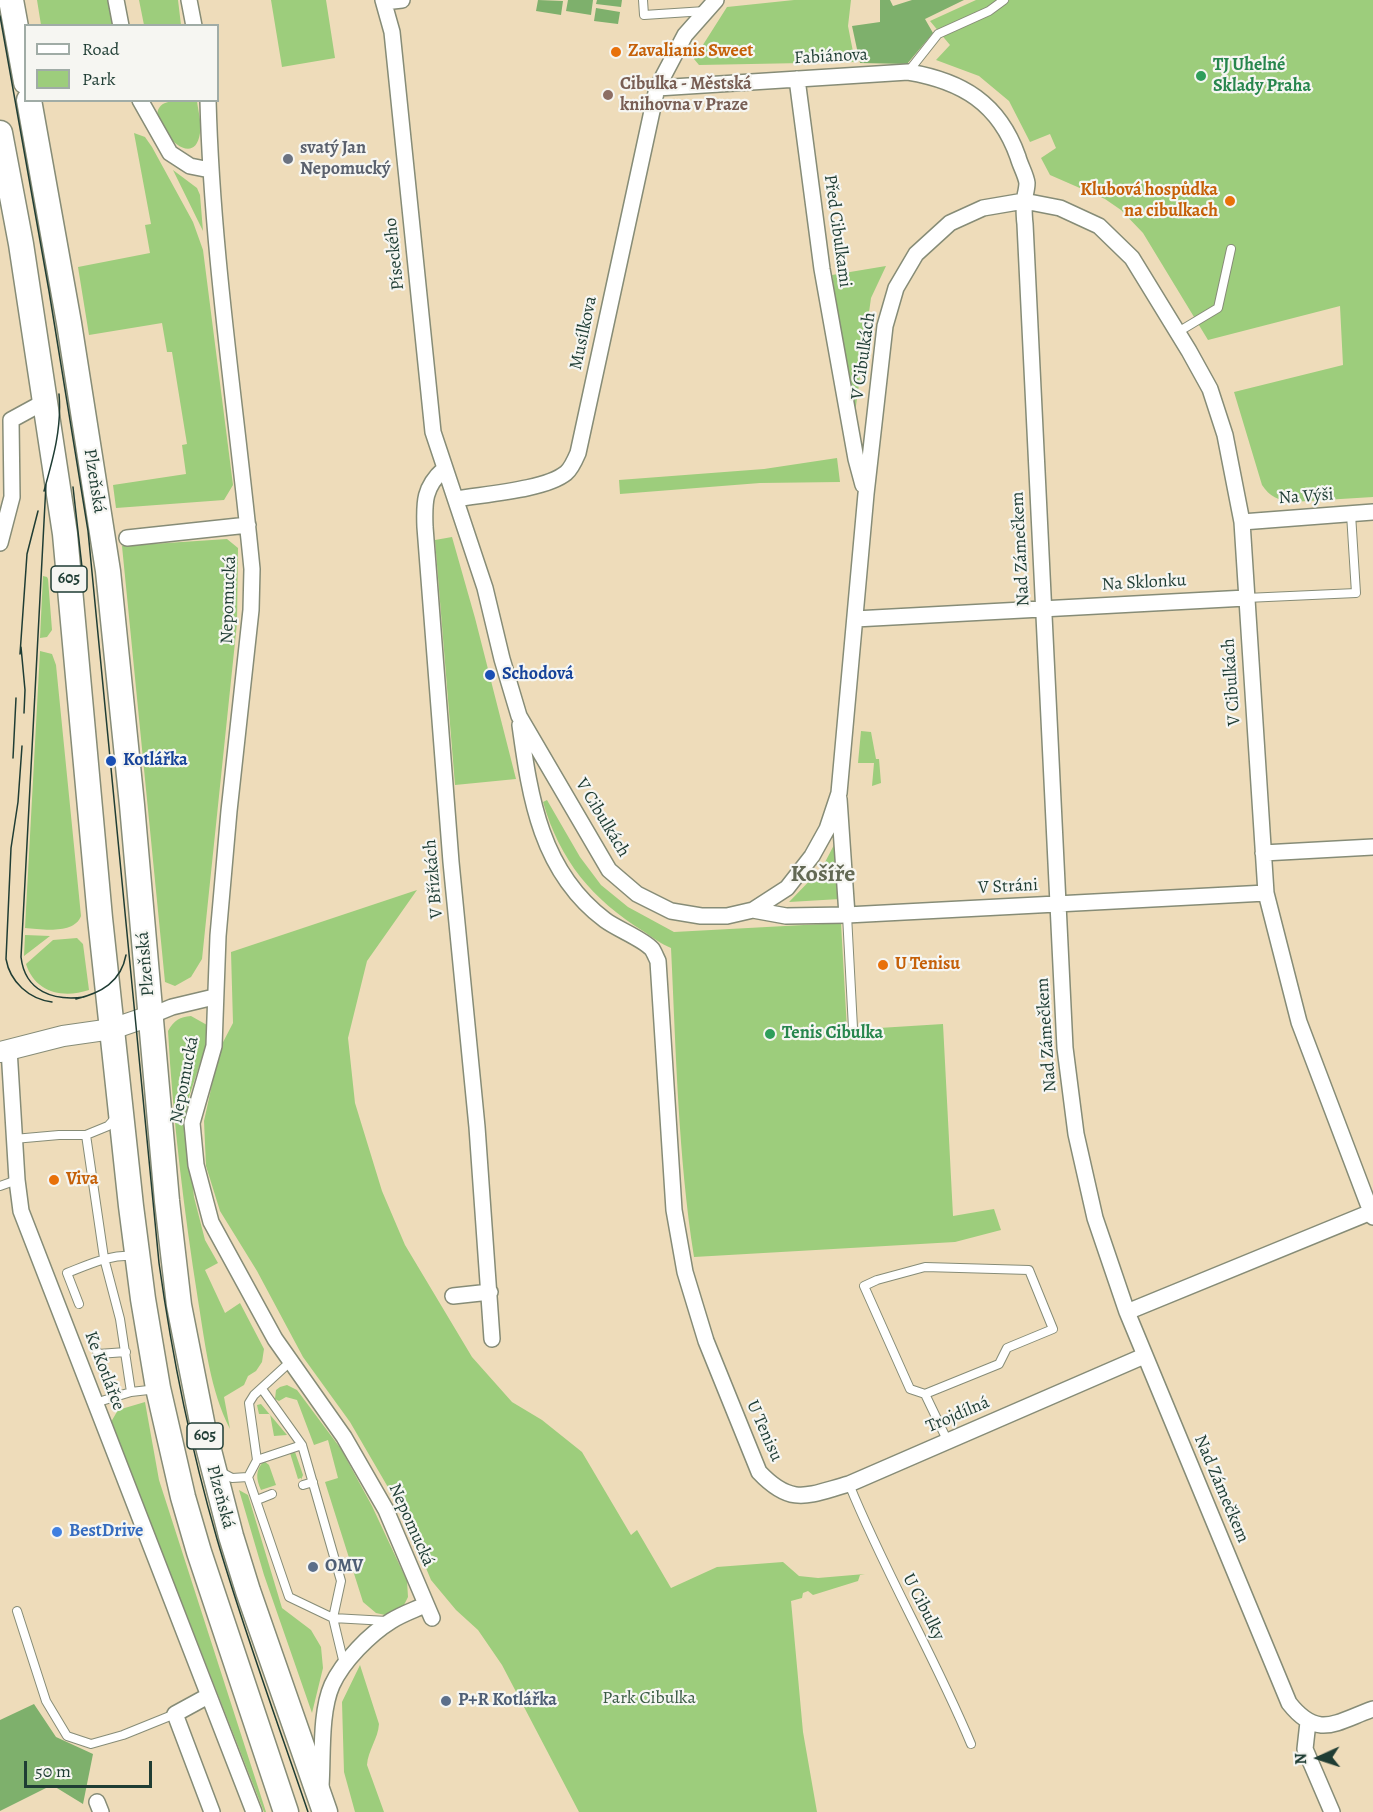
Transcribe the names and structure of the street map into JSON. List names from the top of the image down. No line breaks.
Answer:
{"streets":{"main road":["Plzeňská","605"],"street":["Fabiánova","Před Cibulkami","Píseckého","Musílkova","V Cibulkách","Na Výši","Nad Zámečkem","Na Sklonku","Nepomucká","V Břízkách","V Stráni","Ke Kotlářce","Trojdílná","U Tenisu"],"lane":["U Cibulky"]},"crossings":[["Fabiánova","Před Cibulkami"],["Fabiánova","Musílkova"],["Fabiánova","V Cibulkách"],["Fabiánova","Nad Zámečkem"],["Před Cibulkami","V Cibulkách"],["Píseckého","Musílkova"],["Píseckého","V Cibulkách"],["Píseckého","V Břízkách"],["Musílkova","V Cibulkách"],["V Cibulkách","Na Výši"],["V Cibulkách","Nad Zámečkem"],["V Cibulkách","Na Sklonku"],["V Cibulkách","V Stráni"],["V Cibulkách","U Tenisu"],["Na Výši","Na Sklonku"],["Nad Zámečkem","Na Sklonku"],["Nad Zámečkem","V Stráni"],["Nad Zámečkem","Trojdílná"],["Trojdílná","U Tenisu"],["Trojdílná","U Cibulky"]],"districts":["Košíře"],"parks":["Park Cibulka"],"places":["Zavalianis Sweet","TJ Uhelné Sklady Praha","Cibulka - Městská knihovna v Praze","svatý Jan Nepomucký","Klubová hospůdka na cibulkach","Schodová","Kotlářka","U Tenisu","Tenis Cibulka","Viva","BestDrive","OMV","P+R Kotlářka"],"legend":["Road","Park"],"scale_bar":"50 m","north":"left"}
